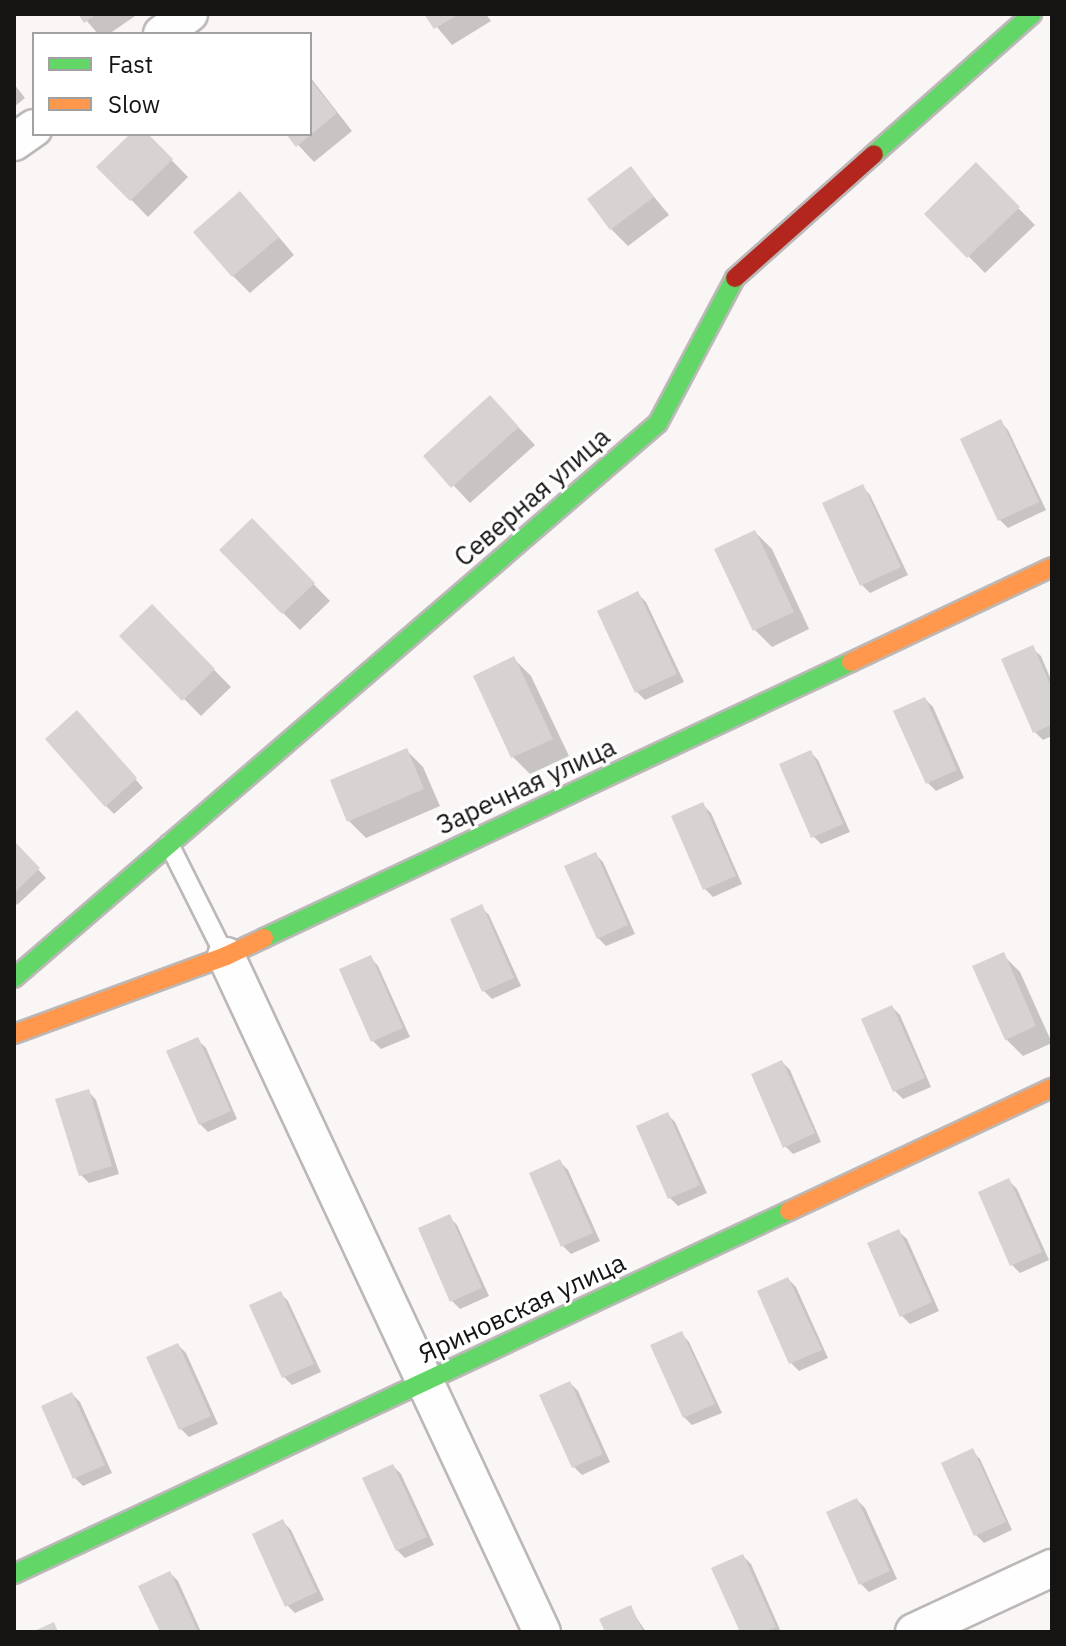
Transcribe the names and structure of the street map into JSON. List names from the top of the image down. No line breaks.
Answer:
{"streets":{"street":["Северная улица","Заречная улица","Яриновская улица"]},"legend":["Fast","Slow"]}
